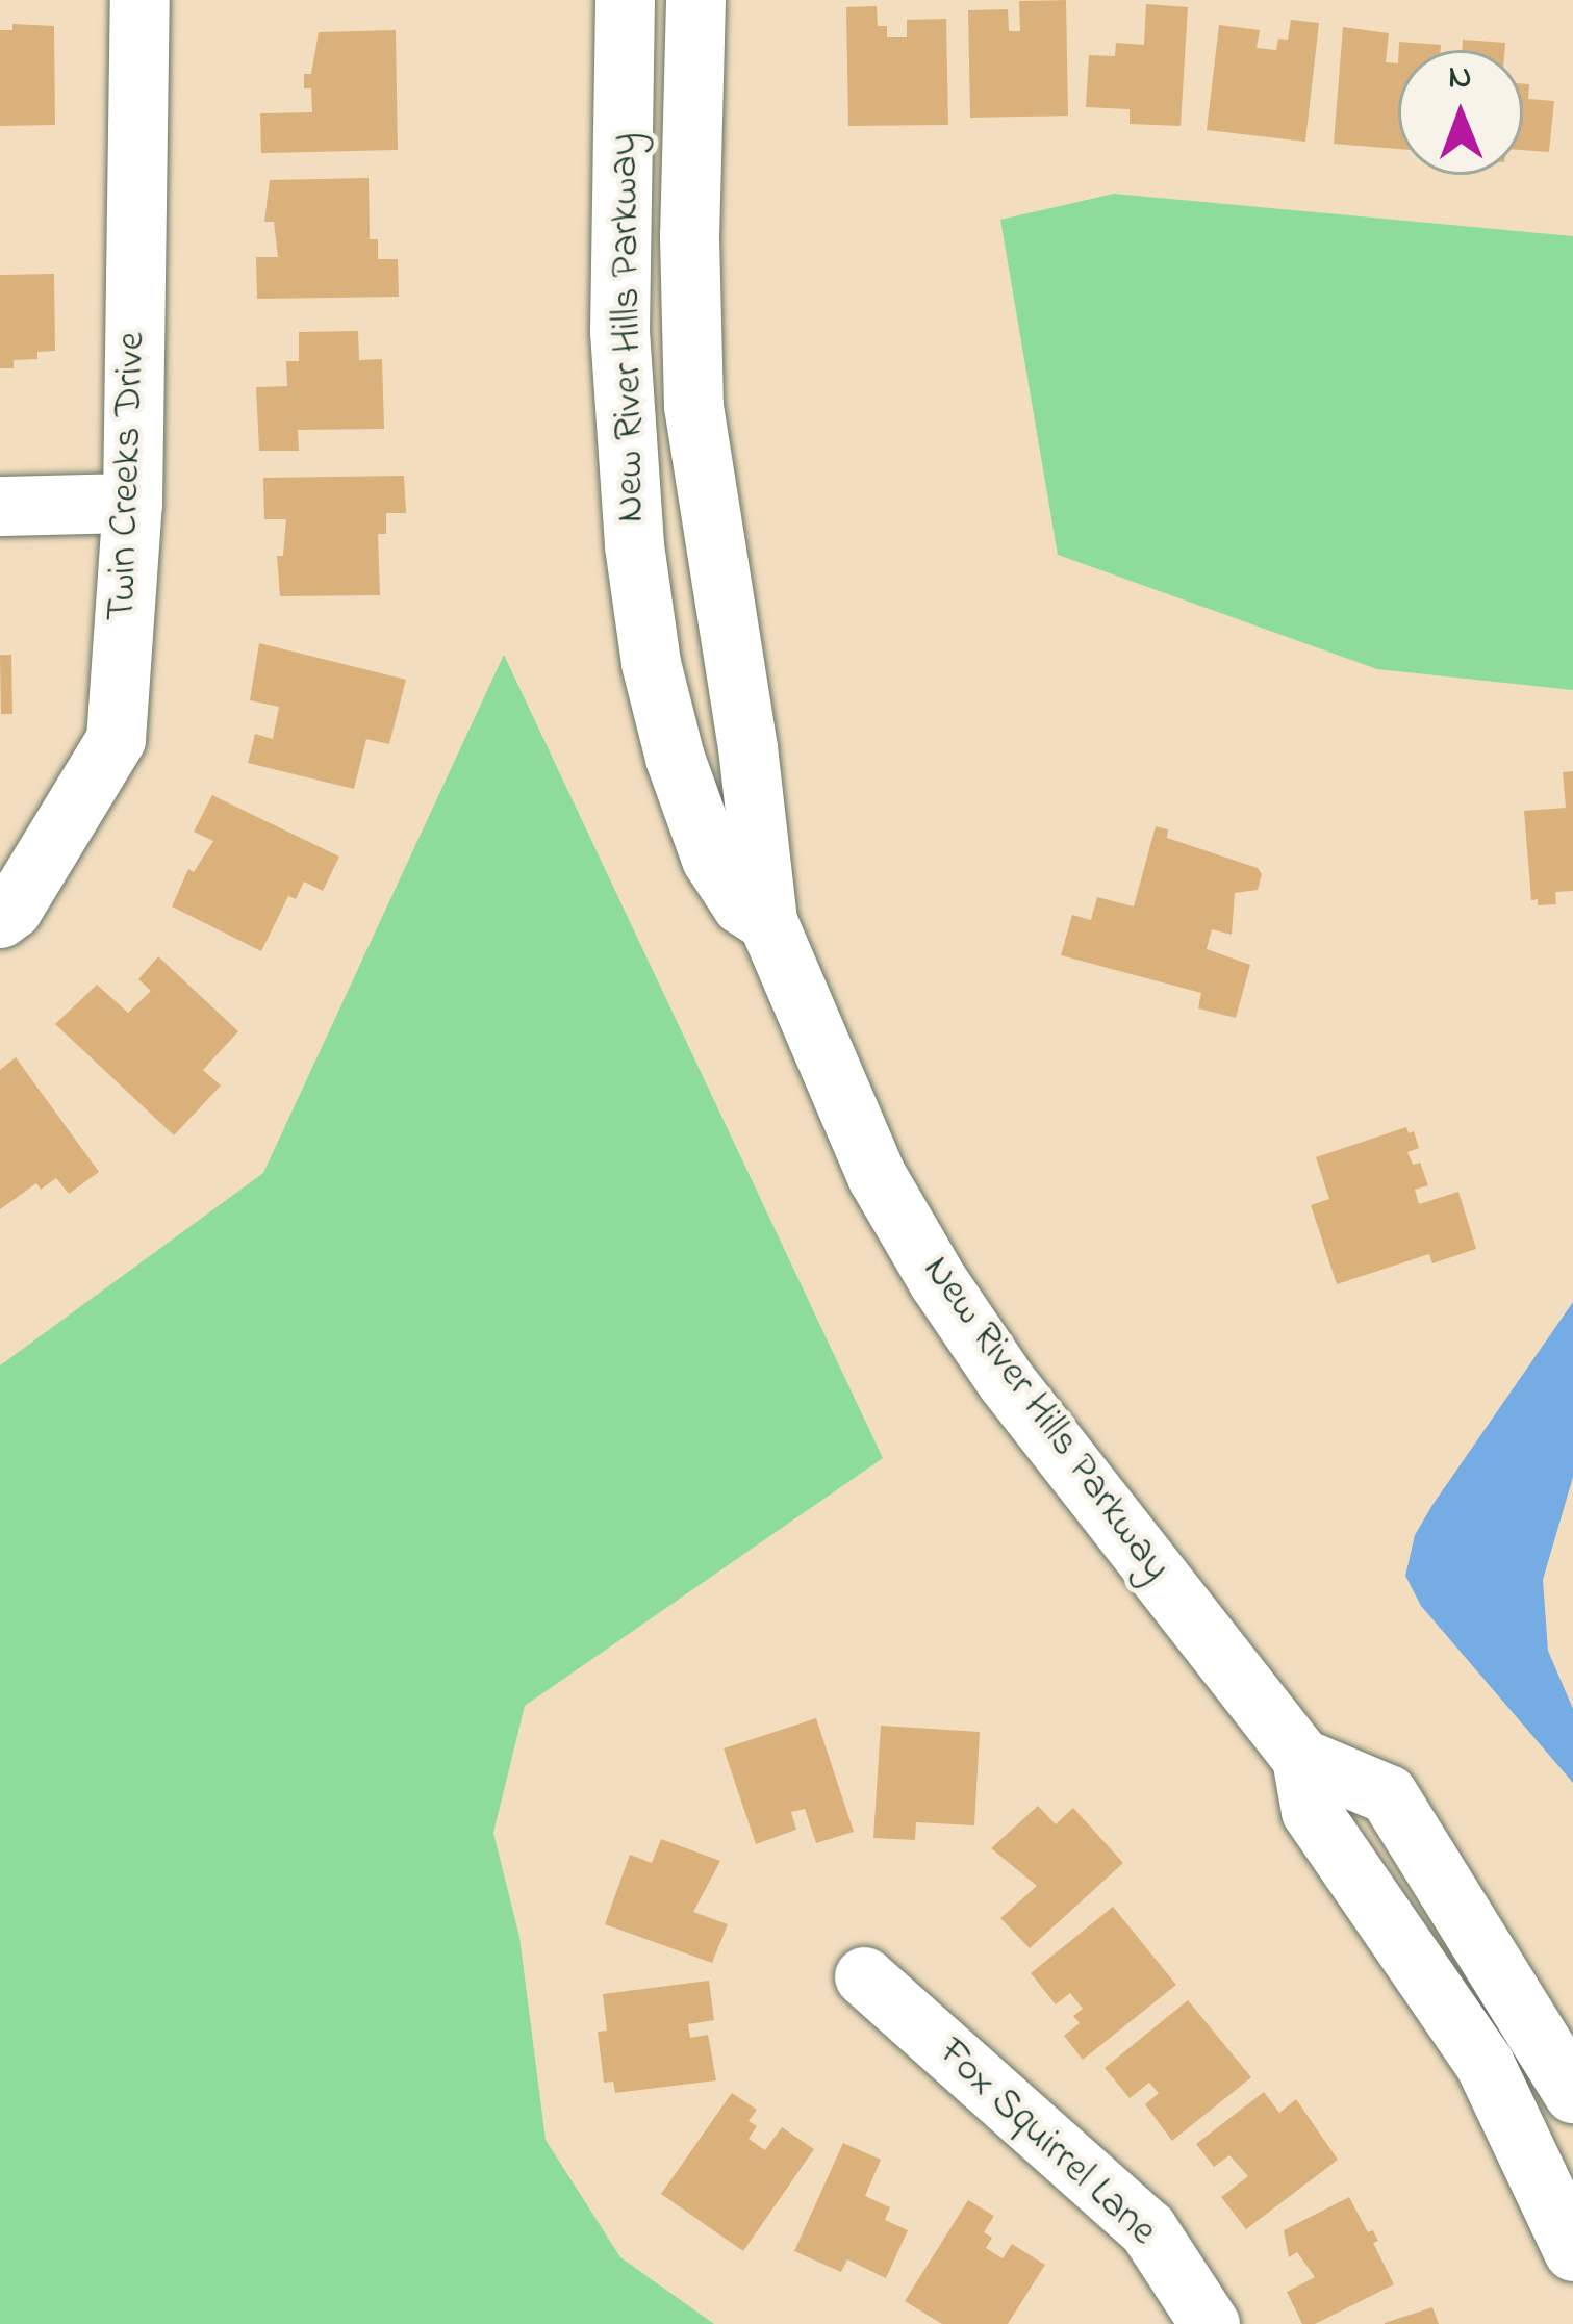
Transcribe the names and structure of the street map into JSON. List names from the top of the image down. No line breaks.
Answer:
{"streets":{"street":["New River Hills Parkway","Twin Creeks Drive","Fox Squirrel Lane"]},"north":"top"}
